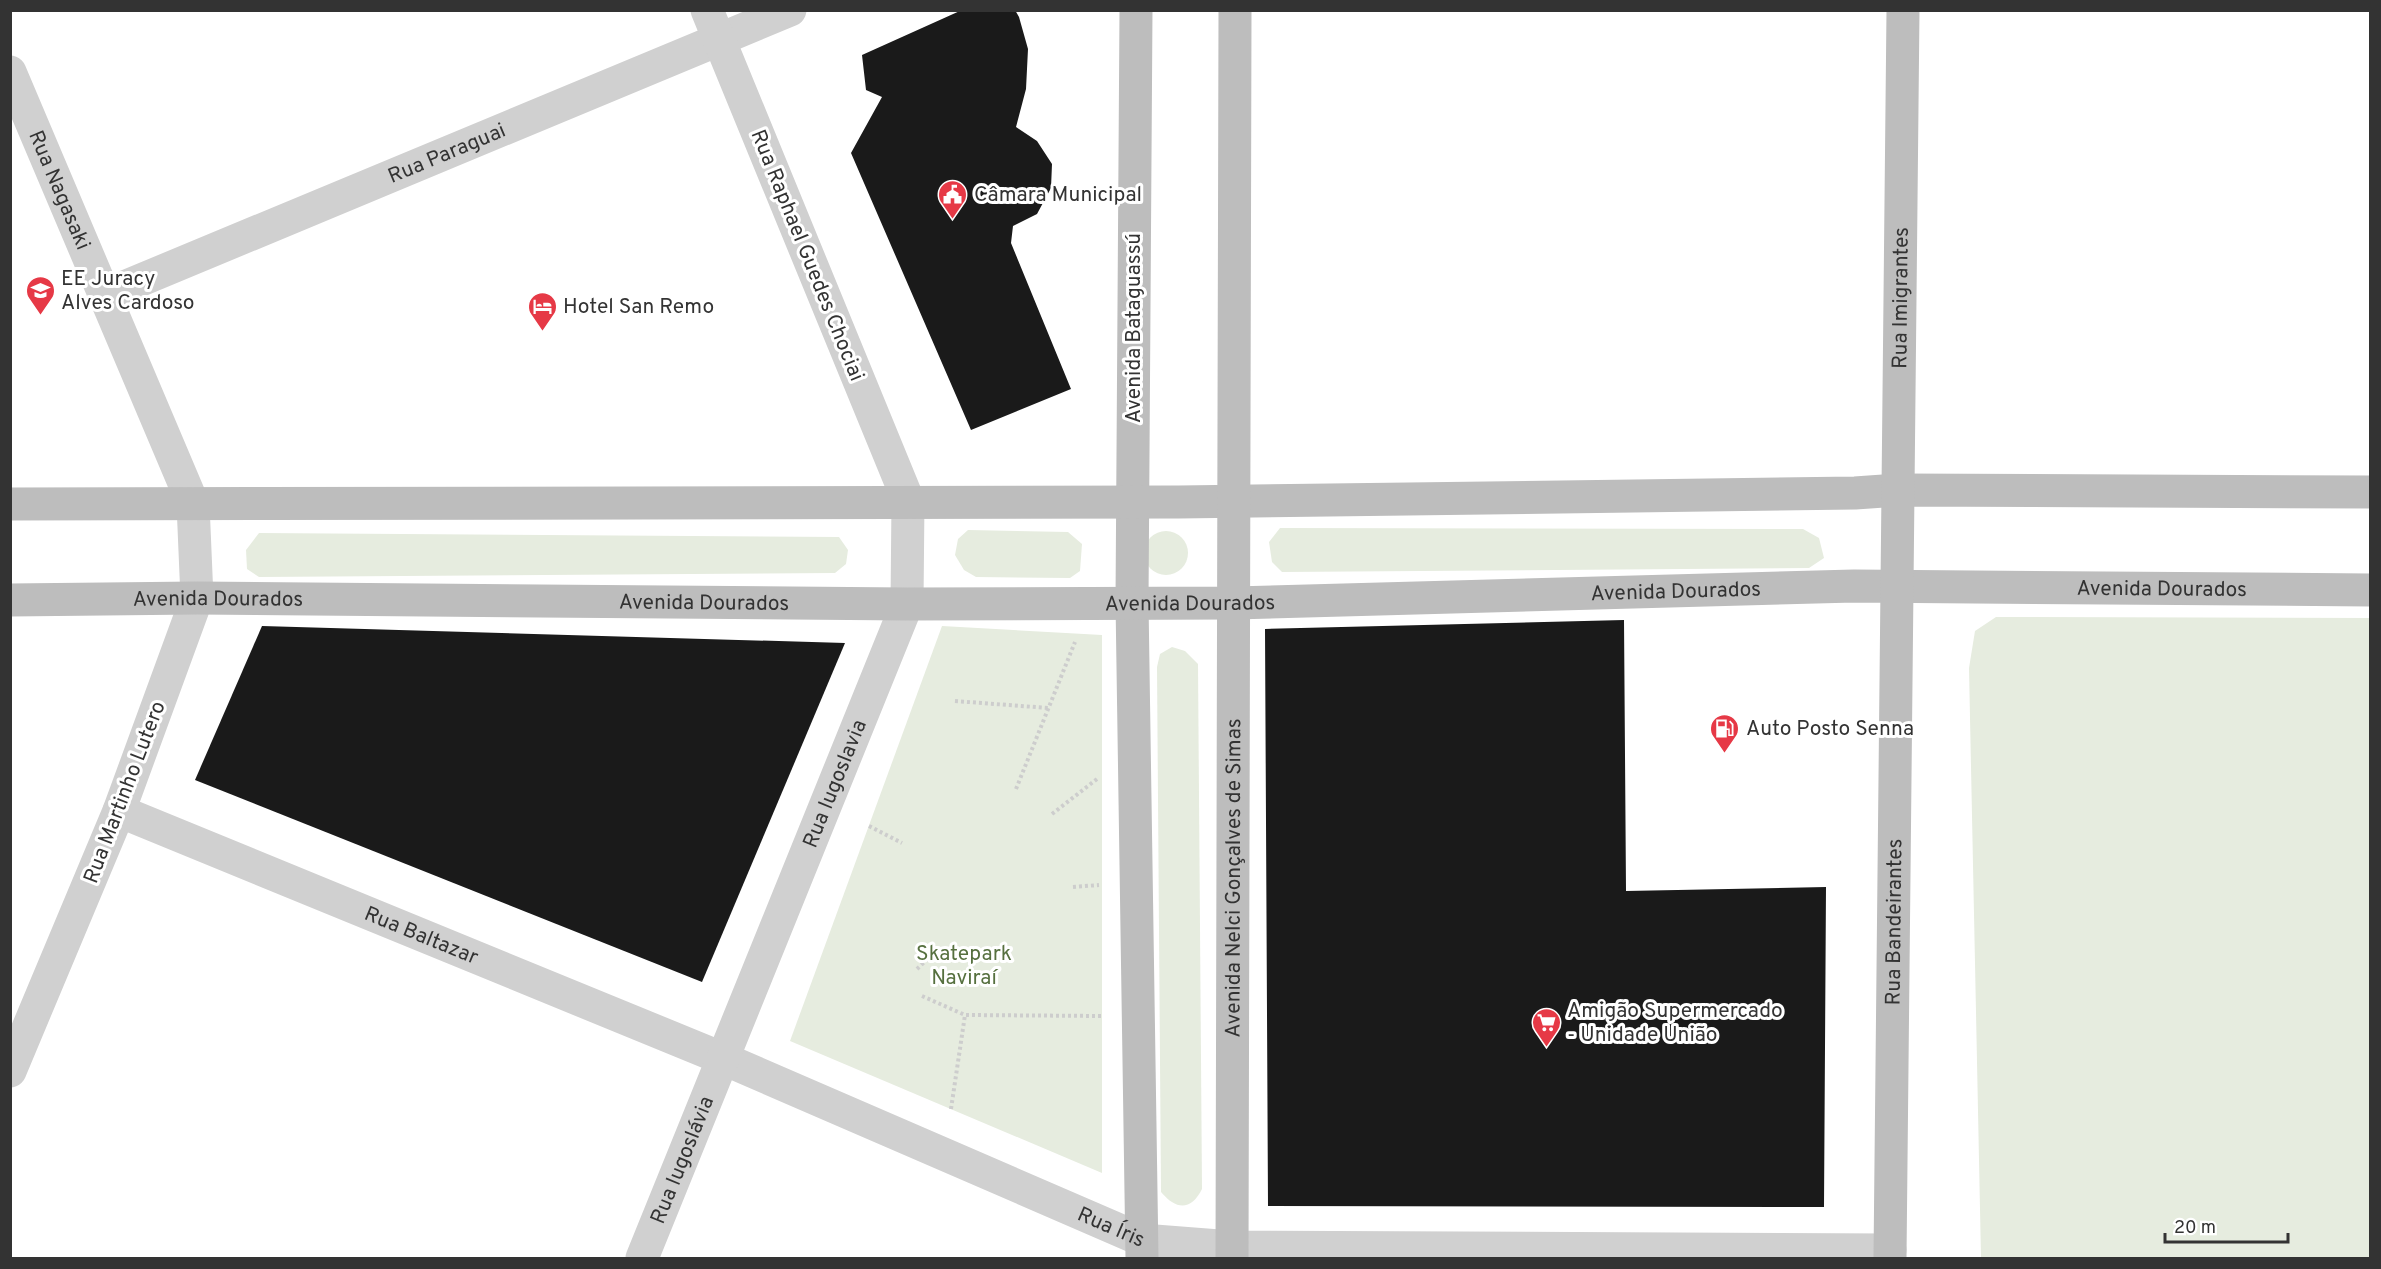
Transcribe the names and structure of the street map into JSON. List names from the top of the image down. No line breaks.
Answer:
{"streets":{"main road":["Rua Imigrantes","Avenida Bataguassú","Avenida Dourados","Avenida Nelci Gonçalves de Simas","Rua Bandeirantes"],"street":["Rua Paraguai","Rua Nagasaki","Rua Raphael Guedes Chociai","Rua Iugoslavia","Rua Martinho Lutero","Rua Baltazar","Rua Iugoslávia","Rua Íris"]},"crossings":[["Rua Paraguai","Rua Nagasaki"],["Rua Paraguai","Rua Raphael Guedes Chociai"],["Rua Nagasaki","Rua Martinho Lutero"],["Rua Raphael Guedes Chociai","Rua Iugoslavia"],["Rua Imigrantes","Avenida Dourados"],["Rua Imigrantes","Rua Bandeirantes"],["Avenida Dourados","Rua Iugoslavia"],["Avenida Dourados","Rua Martinho Lutero"],["Avenida Dourados","Avenida Nelci Gonçalves de Simas"],["Avenida Dourados","Rua Bandeirantes"],["Rua Iugoslavia","Rua Baltazar"],["Rua Iugoslavia","Rua Iugoslávia"],["Rua Iugoslavia","Rua Íris"],["Rua Martinho Lutero","Rua Baltazar"],["Avenida Nelci Gonçalves de Simas","Rua Íris"],["Rua Bandeirantes","Rua Íris"],["Rua Baltazar","Rua Iugoslávia"],["Rua Baltazar","Rua Íris"],["Rua Iugoslávia","Rua Íris"]],"parks":["Skatepark Naviraí"],"places":{"public building":["Câmara Municipal"],"school or university":["EE Juracy Alves Cardoso"],"hotel":["Hotel San Remo"],"fuel station":["Auto Posto Senna"],"supermarket":["Amigão Supermercado - Unidade União"]},"scale_bar":"20 m"}
